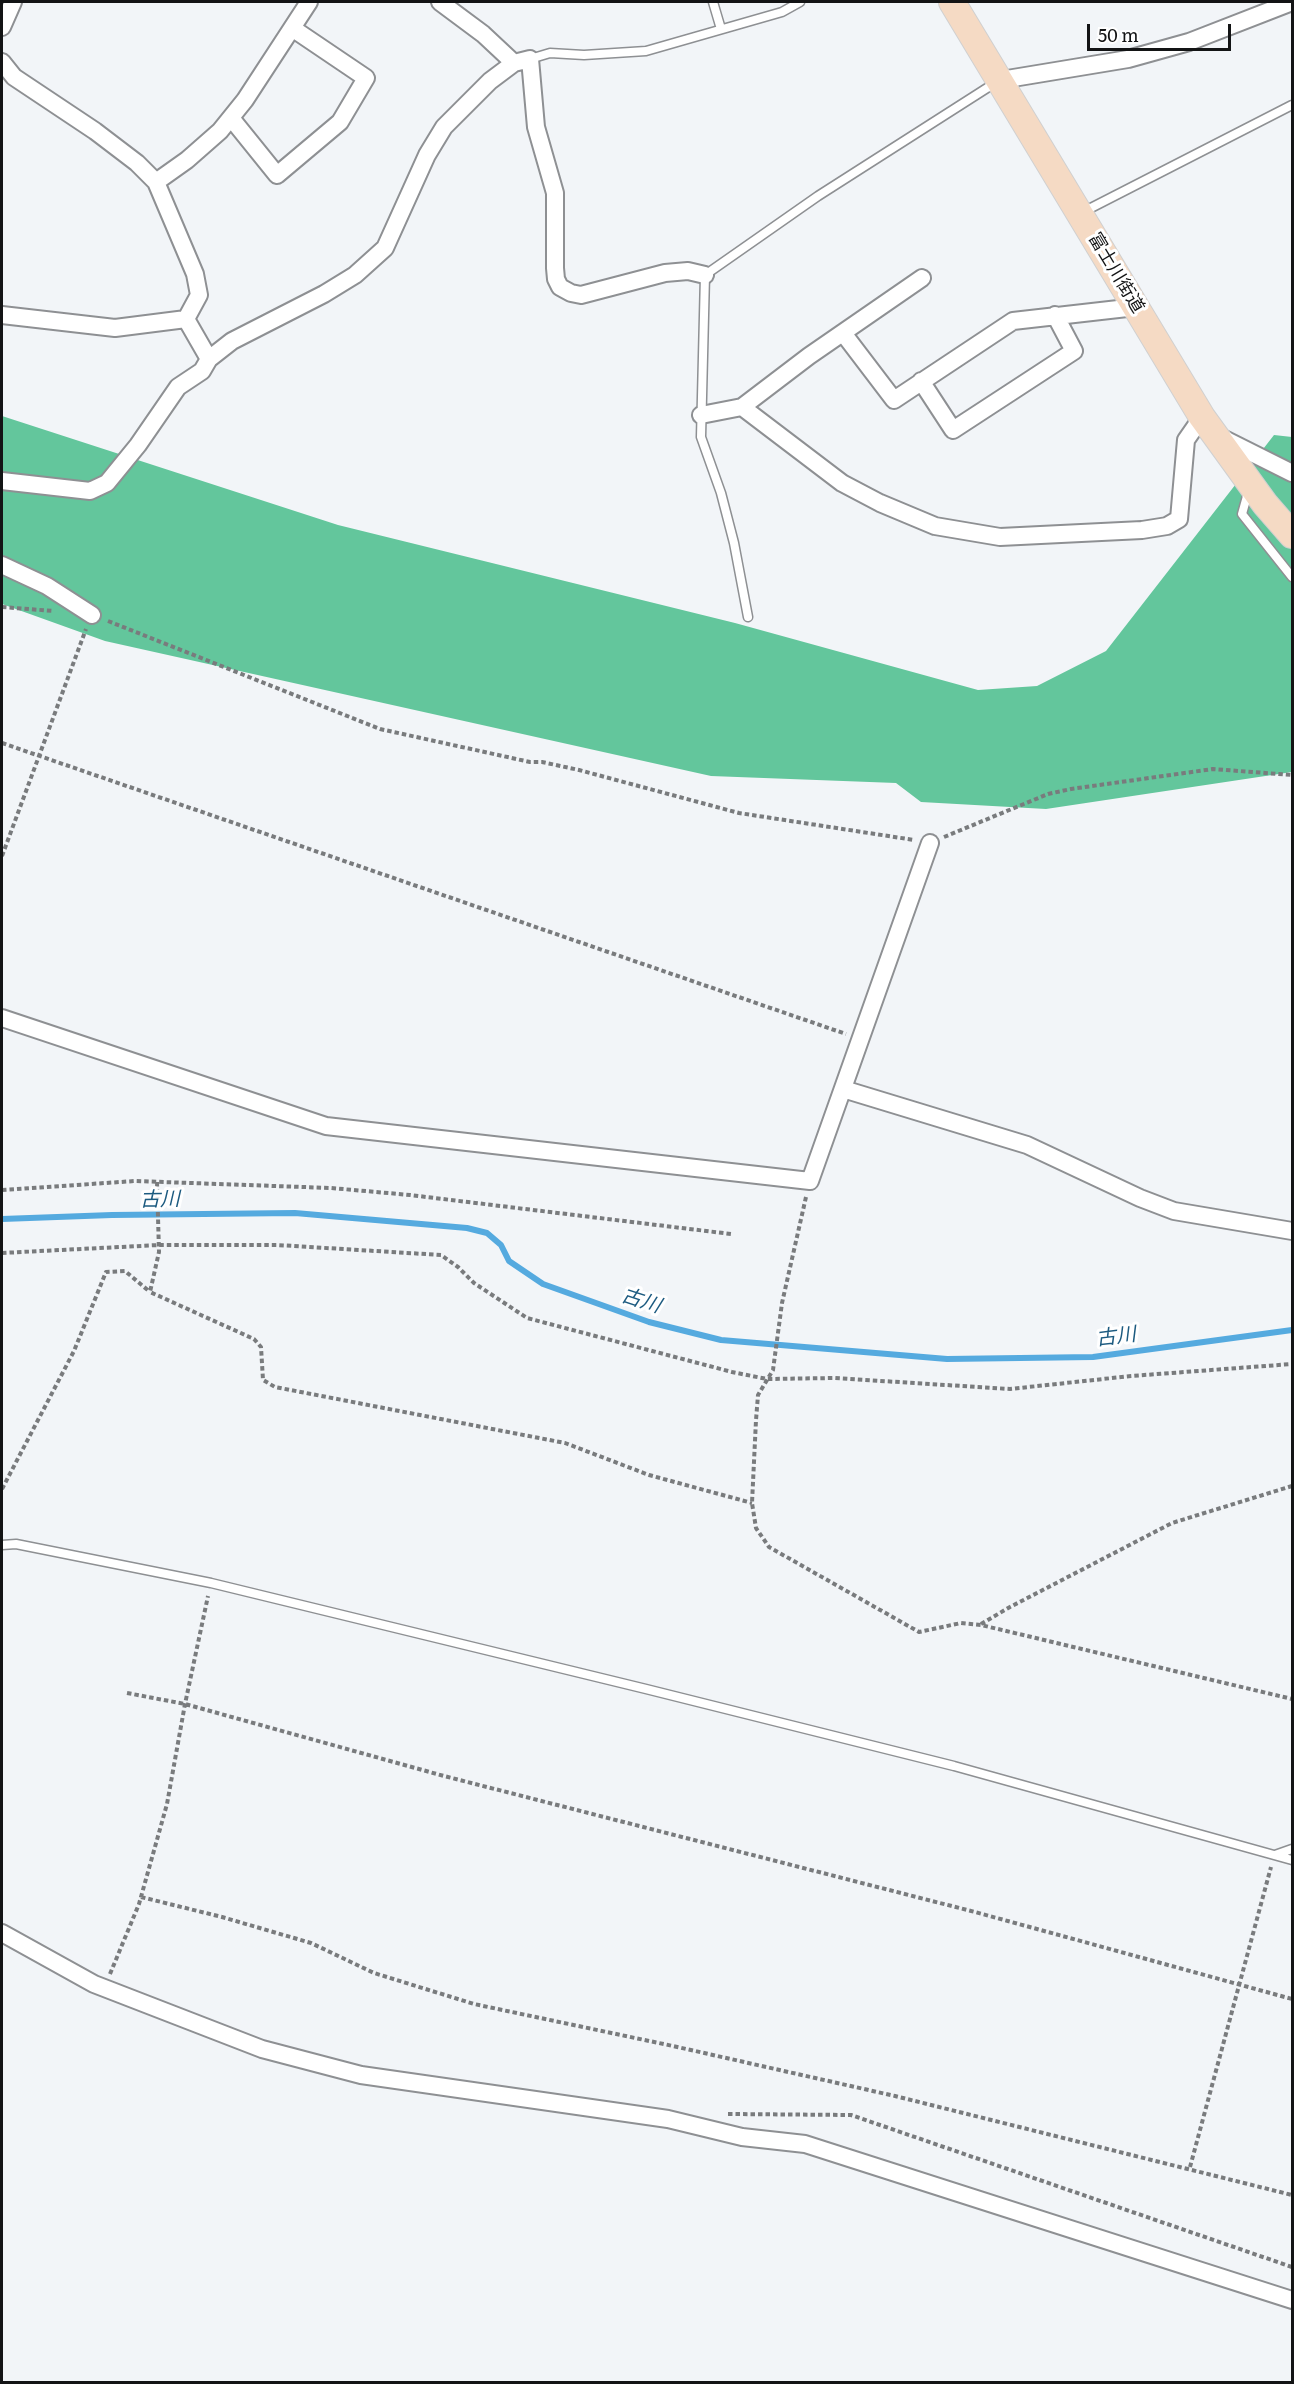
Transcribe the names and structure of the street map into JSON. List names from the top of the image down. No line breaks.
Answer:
{"streets":{"main road":["富士川街道"]},"water":["古川"],"scale_bar":"50 m"}
